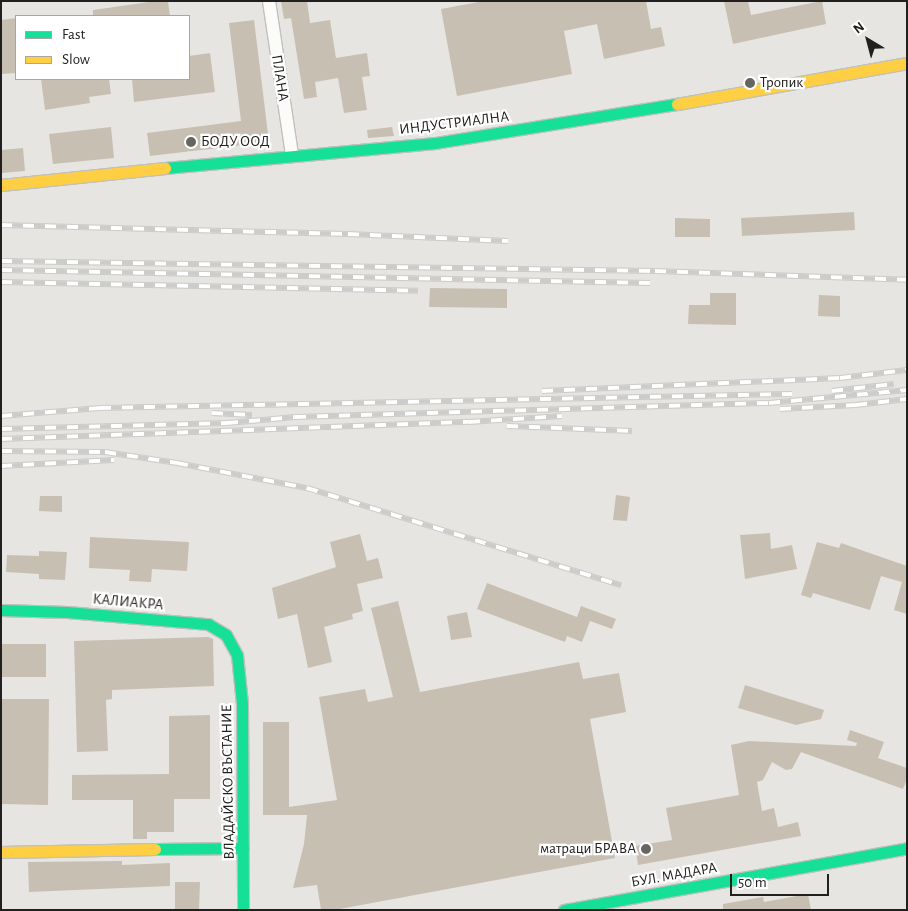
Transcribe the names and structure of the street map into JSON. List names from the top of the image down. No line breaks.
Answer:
{"streets":{"street":["ПЛАНА","ИНДУСТРИАЛНА","КАЛИАКРА","ВЛАДАЙСКО ВЪСТАНИЕ","БУЛ. МАДАРА"]},"crossings":[["ПЛАНА","ИНДУСТРИАЛНА"],["КАЛИАКРА","ВЛАДАЙСКО ВЪСТАНИЕ"]],"places":["Тропик","БОДУ ООД","матраци БРАВА"],"legend":["Fast","Slow"],"scale_bar":"50 m","north":"top left"}
